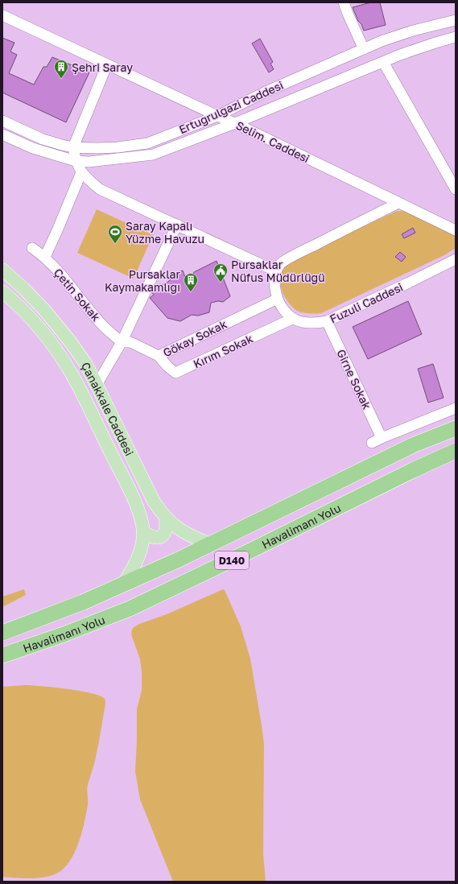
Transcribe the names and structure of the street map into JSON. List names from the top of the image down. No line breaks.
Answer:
{"streets":{"highway":["Havalimanı Yolu","D140"],"main road":["Çanakkale Caddesi"],"street":["Ertuğrulgazi Caddesi","Selim. Caddesi","Çetin Sokak","Fuzuli Caddesi","Gökay Sokak","Kırım Sokak","Girne Sokak"]},"crossings":[["Ertuğrulgazi Caddesi","Selim. Caddesi"],["Çetin Sokak","Gökay Sokak"],["Fuzuli Caddesi","Kırım Sokak"],["Fuzuli Caddesi","Girne Sokak"],["Gökay Sokak","Kırım Sokak"],["Çanakkale Caddesi","Havalimanı Yolu"]],"places":{"building":["Şehri Saray","Pursaklar Kaymakamlığı"],"sports":["Saray Kapalı Yüzme Havuzu"],"public building":["Pursaklar Nüfus Müdürlüğü"]}}
